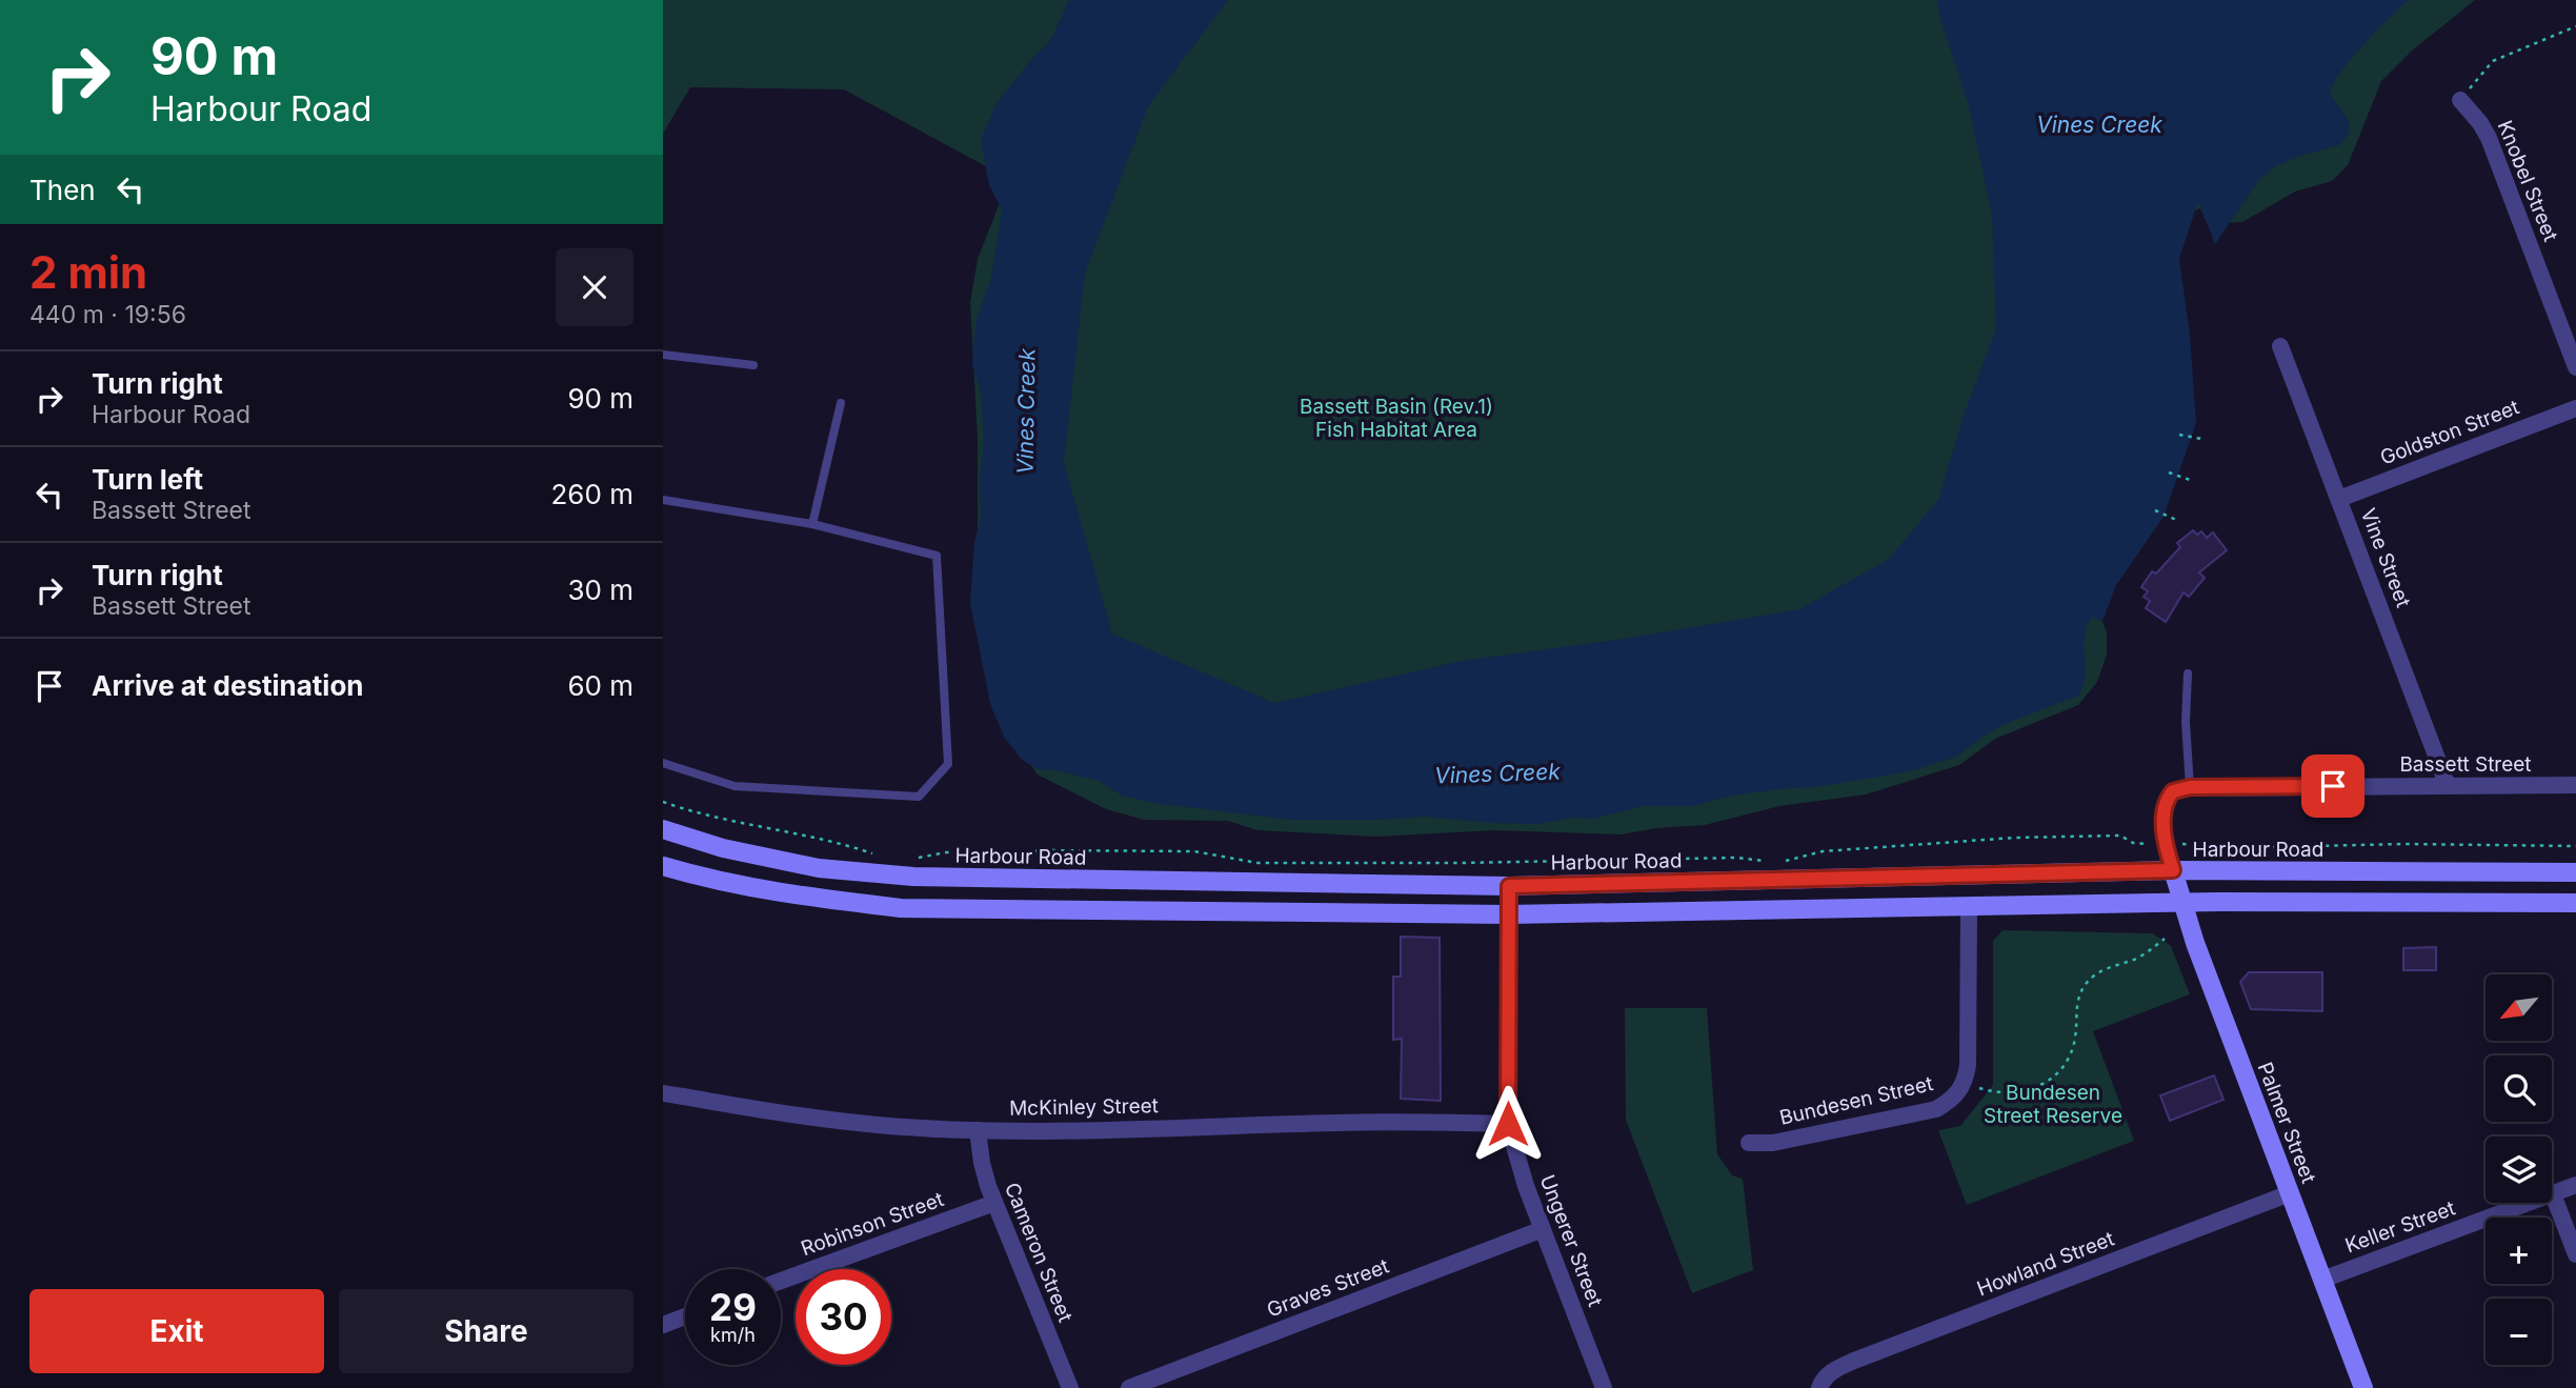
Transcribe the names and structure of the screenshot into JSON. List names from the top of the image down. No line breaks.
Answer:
{"streets":{"main road":["Harbour Road","Palmer Street"],"street":["Knobel Street","Goldston Street","Vine Street","Bassett Street","Bundesen Street","McKinley Street","Robinson Street","Keller Street","Ungerer Street","Cameron Street","Howland Street","Graves Street"]},"crossings":[["Goldston Street","Vine Street"],["Vine Street","Bassett Street"],["Harbour Road","Palmer Street"],["Harbour Road","Ungerer Street"],["McKinley Street","Ungerer Street"],["McKinley Street","Cameron Street"],["Palmer Street","Keller Street"],["Palmer Street","Howland Street"],["Robinson Street","Cameron Street"],["Ungerer Street","Graves Street"]],"water":["Vines Creek"],"parks":["Bassett Basin (Rev.1) Fish Habitat Area","Bundesen Street Reserve"],"north":"bottom left","page":{"turn":["90 m","Harbour Road"],"then":"Then","heading":["2 min","440 m · 19:56"],"list":[{"name":"Turn right","note":"Harbour Road","value":"90 m"},{"name":"Turn left","note":"Bassett Street","value":"260 m"},{"name":"Turn right","note":"Bassett Street","value":"30 m"},{"name":"Arrive at destination","value":"60 m"}],"map_buttons":["+","−"],"speed":"29 km/h","limit":"30","buttons":["Exit","Share"]}}
